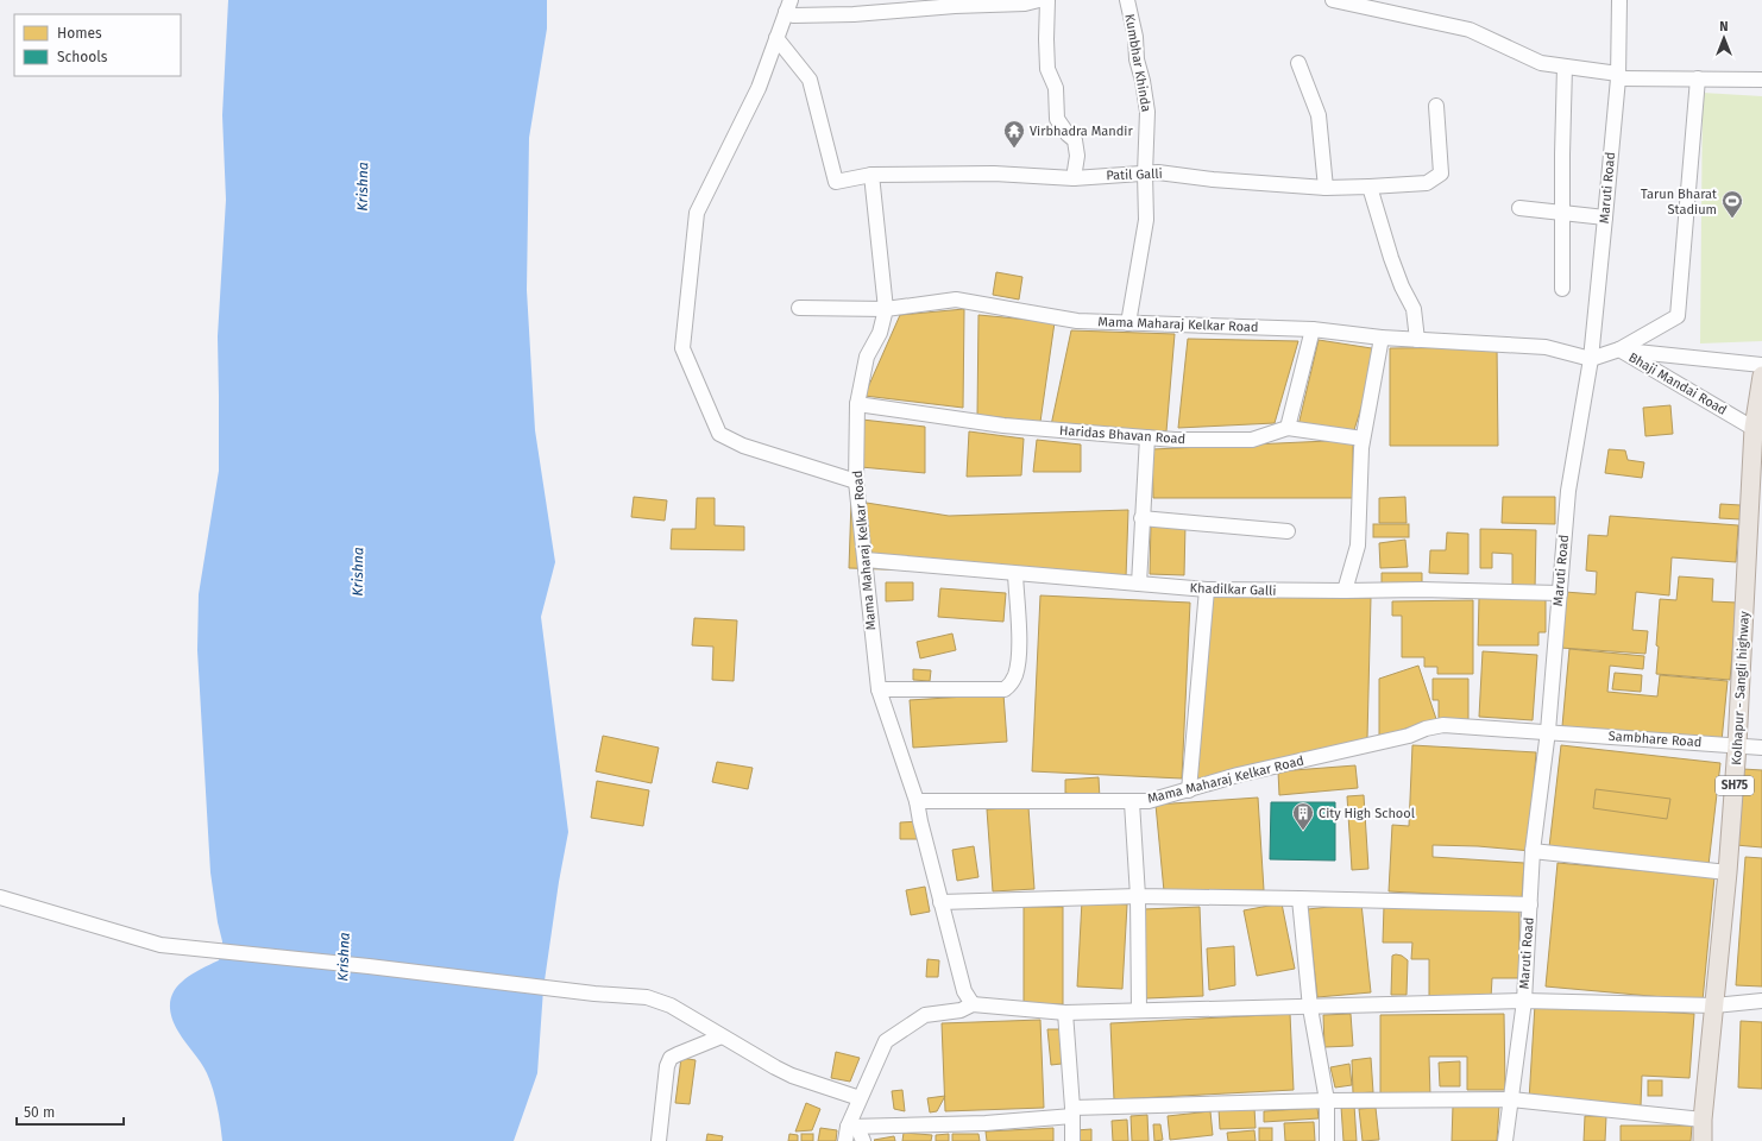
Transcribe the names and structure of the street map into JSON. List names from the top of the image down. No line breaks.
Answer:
{"streets":{"main road":["Kolhapur - Sangli highway","SH75"],"street":["Kumbhar Khinda","Patil Galli","Maruti Road","Mama Maharaj Kelkar Road","Bhaji Mandai Road","Haridas Bhavan Road","Khadilkar Galli","Sambhare Road"]},"crossings":[["Kumbhar Khinda","Patil Galli"],["Kumbhar Khinda","Mama Maharaj Kelkar Road"],["Maruti Road","Mama Maharaj Kelkar Road"],["Maruti Road","Bhaji Mandai Road"],["Maruti Road","Khadilkar Galli"],["Maruti Road","Sambhare Road"],["Mama Maharaj Kelkar Road","Bhaji Mandai Road"],["Mama Maharaj Kelkar Road","Haridas Bhavan Road"],["Mama Maharaj Kelkar Road","Khadilkar Galli"],["Mama Maharaj Kelkar Road","Sambhare Road"],["Bhaji Mandai Road","Kolhapur - Sangli highway"],["Kolhapur - Sangli highway","Sambhare Road"]],"water":["Krishna"],"places":{"temple":["Virbhadra Mandir"],"sports":["Tarun Bharat Stadium"],"building":["City High School"]},"legend":["Homes","Schools"],"scale_bar":"50 m","north":"top"}
